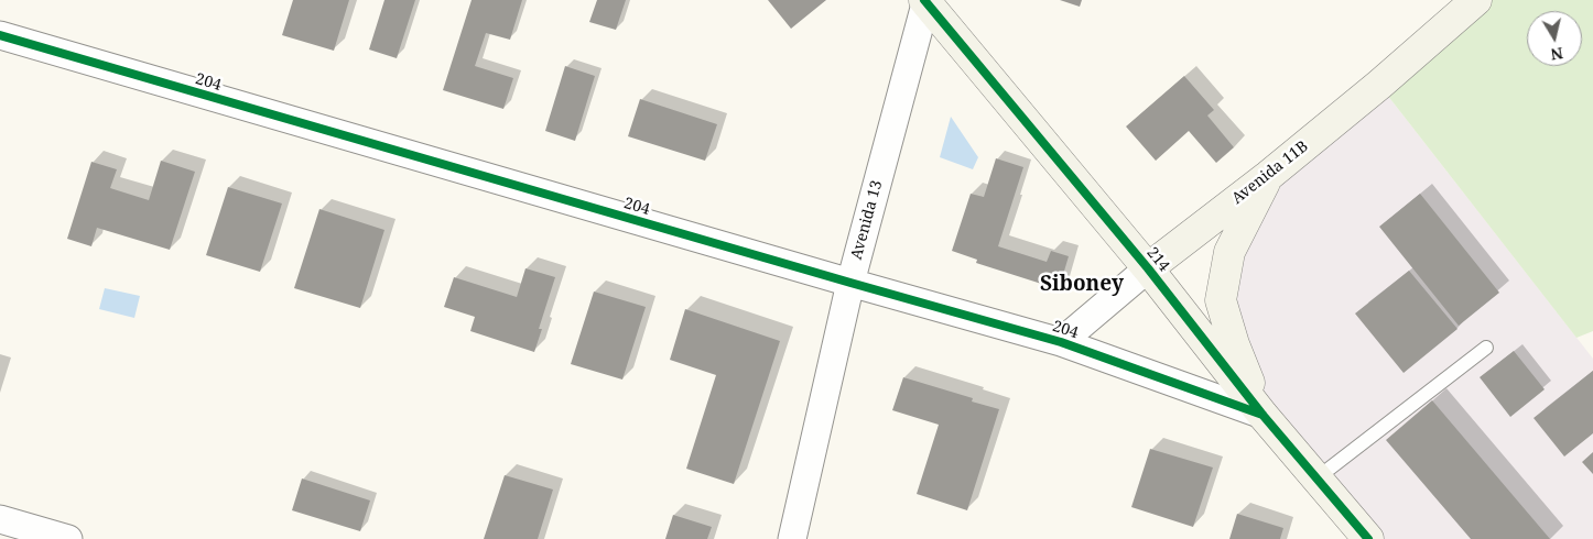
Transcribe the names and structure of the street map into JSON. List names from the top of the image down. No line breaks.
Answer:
{"streets":{"street":["204","Avenida 11B","Avenida 13","214"]},"crossings":[["204","Avenida 11B"],["204","Avenida 13"],["204","214"],["Avenida 11B","214"],["Avenida 13","214"]],"districts":["Siboney"],"north":"bottom"}
